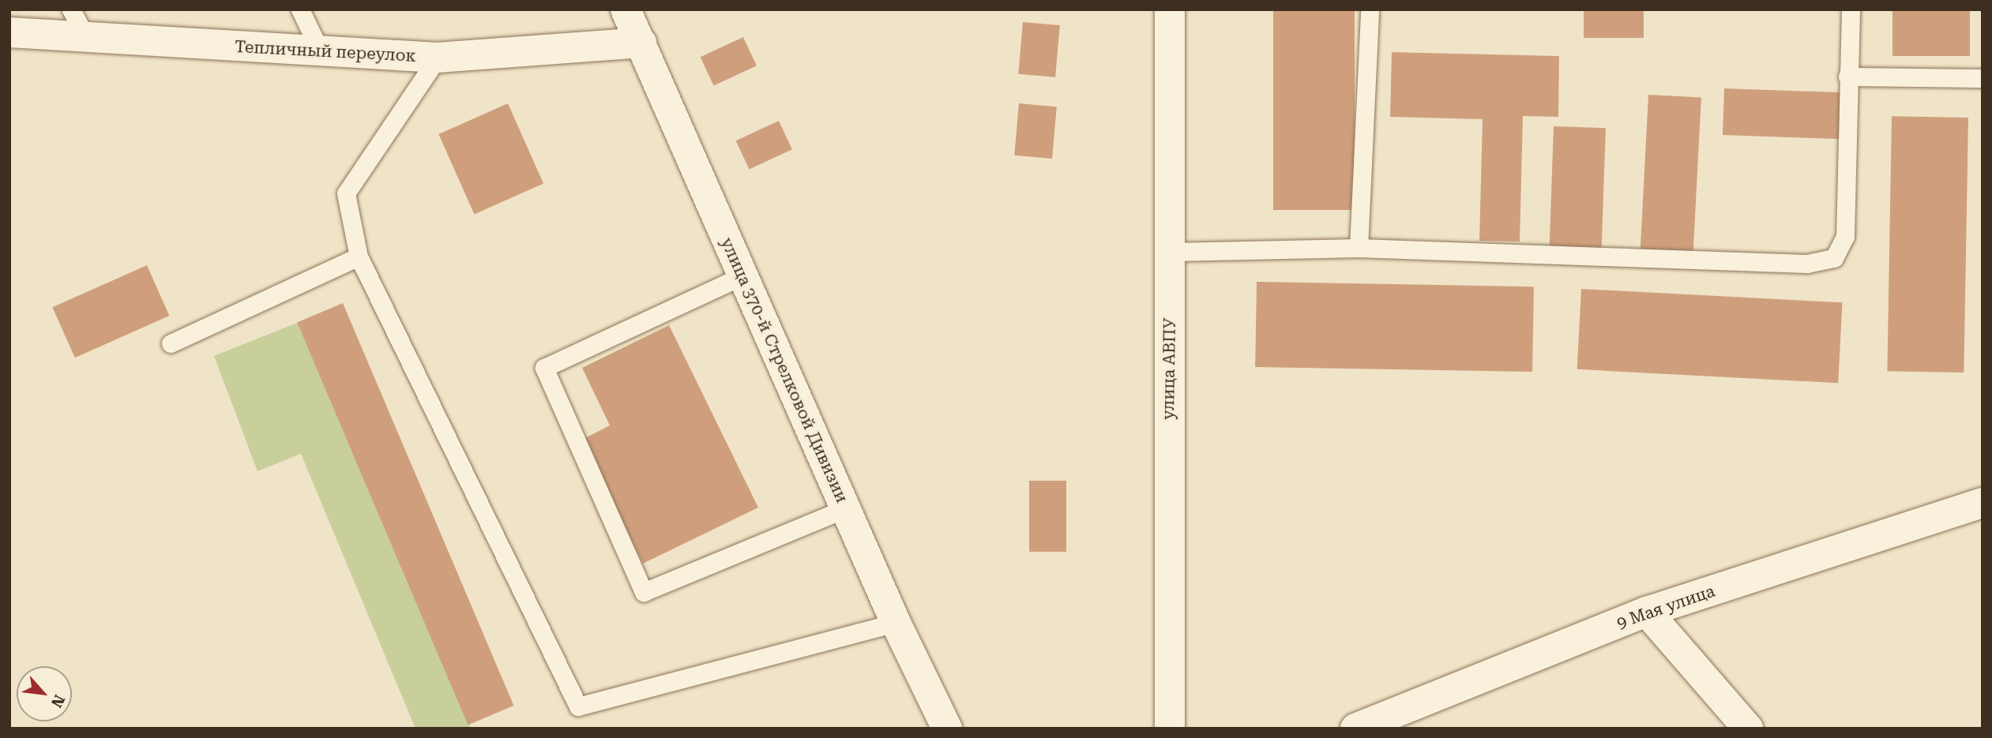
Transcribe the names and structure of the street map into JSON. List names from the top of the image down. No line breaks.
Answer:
{"streets":{"street":["Тепличный переулок","улица АВПУ","улица 370-й Стрелковой Дивизии","9 Мая улица"]},"crossings":[["Тепличный переулок","улица 370-й Стрелковой Дивизии"]],"north":"bottom right"}
